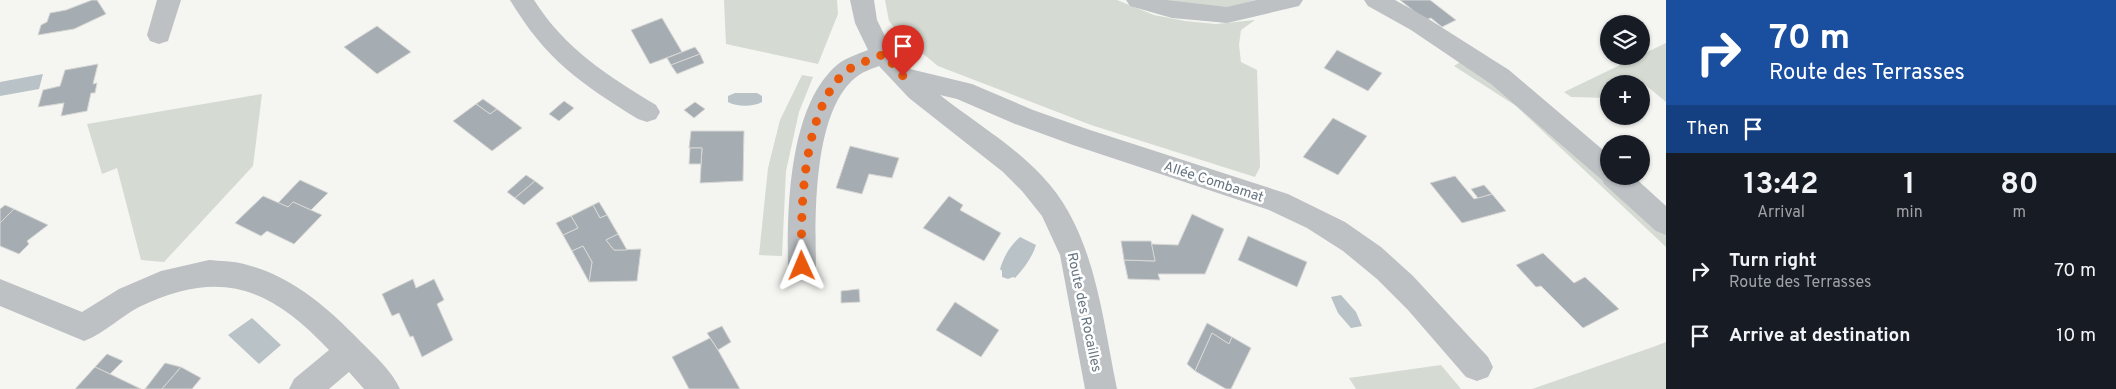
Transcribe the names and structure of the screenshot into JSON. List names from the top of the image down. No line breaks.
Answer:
{"streets":{"street":["Allée Combamat","Route des Rocailles"]},"crossings":[["Allée Combamat","Route des Rocailles"]],"page":{"turn":["70 m","Route des Terrasses"],"map_buttons":["+","−"],"then":"Then","eta":["13:42","Arrival","1","min","80","m"],"list":[{"name":"Turn right","note":"Route des Terrasses","value":"70 m"},{"name":"Arrive at destination","value":"10 m"}]}}
